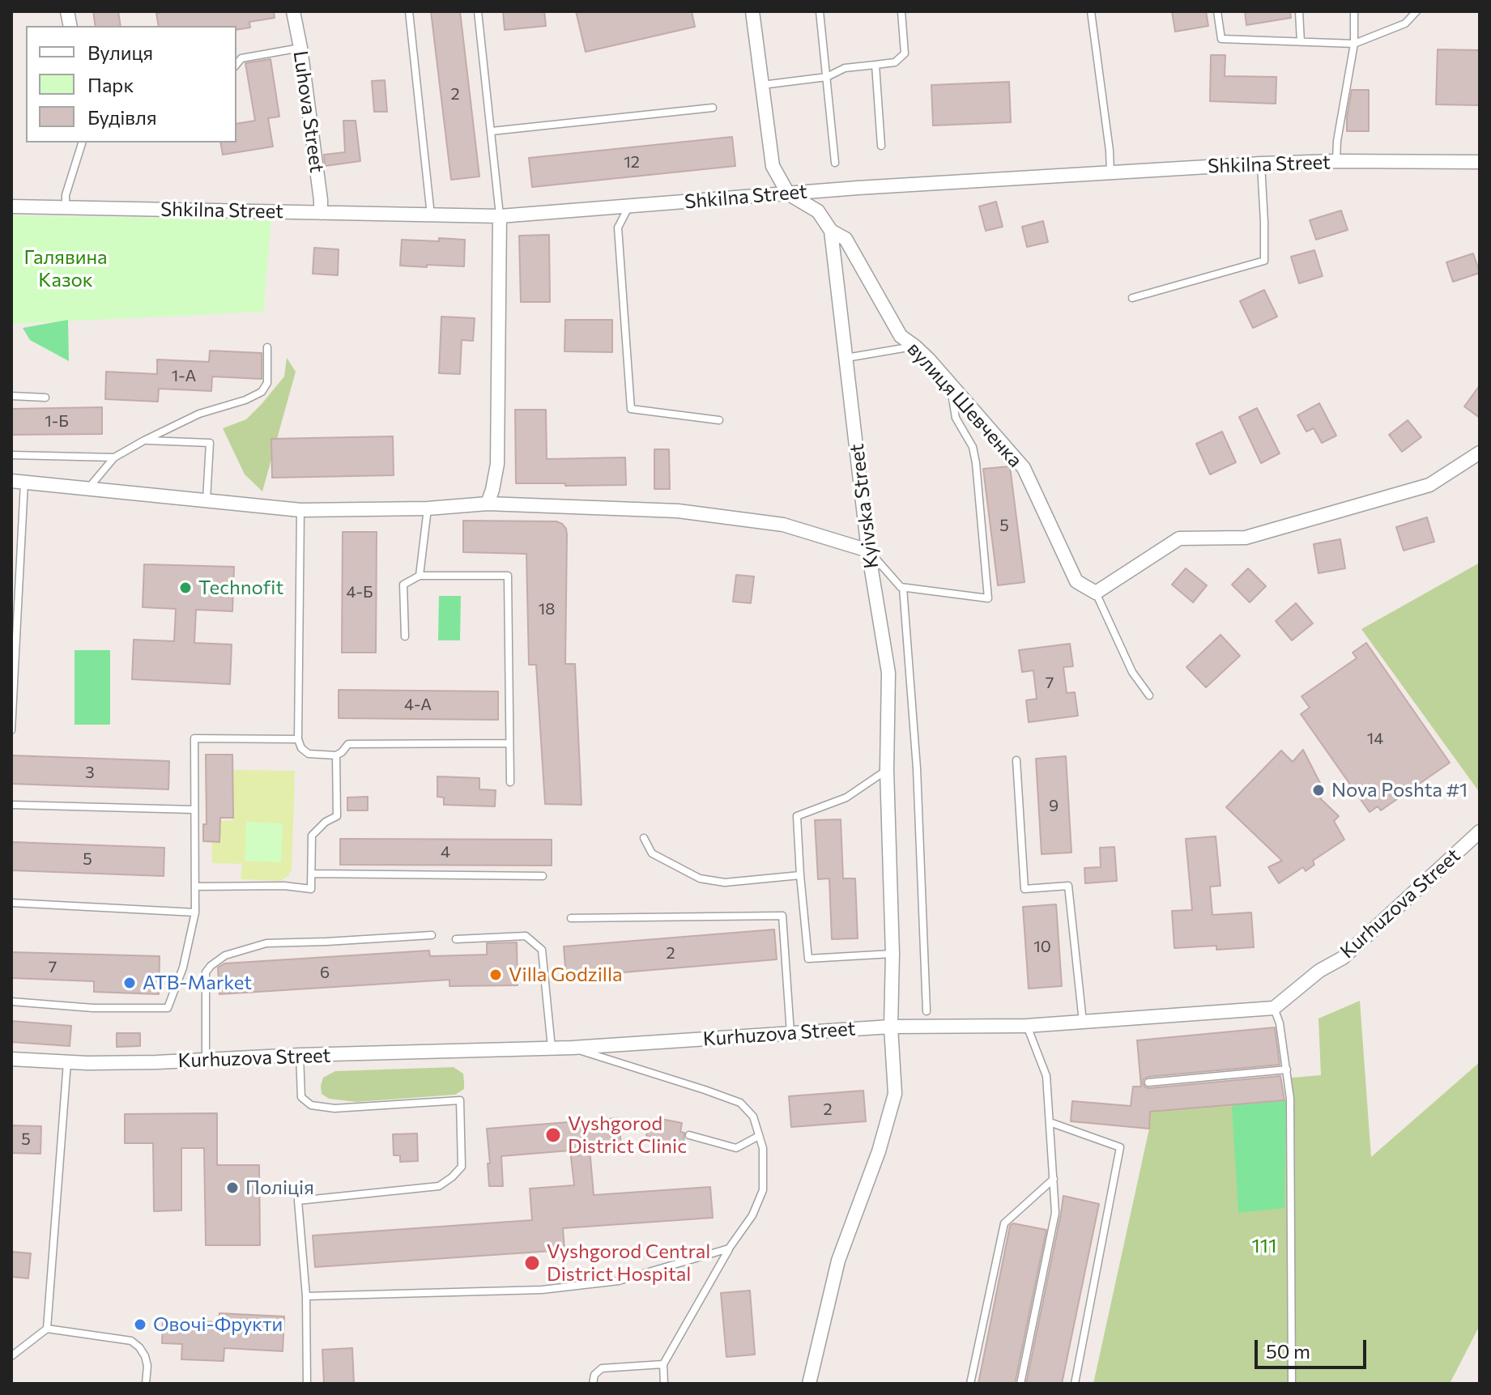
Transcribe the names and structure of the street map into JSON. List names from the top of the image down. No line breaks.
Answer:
{"streets":{"street":["Luhova Street","Shkilna Street","вулиця Шевченка","Kyivska Street","Kurhuzova Street"]},"crossings":[["Luhova Street","Shkilna Street"],["вулиця Шевченка","Kyivska Street"],["Kyivska Street","Kurhuzova Street"]],"parks":["Галявина Казок","111"],"places":["Technofit","Nova Poshta #1","Villa Godzilla","ATB-Market","Vyshgorod District Clinic","Поліція","Vyshgorod Central District Hospital","Овочі-Фрукти"],"house_numbers":["2","12","1-А","1-Б","5","4-Б","18","7","4-А","14","3","9","4","5","10","2","7","6","2","5"],"legend":["Вулиця","Парк","Будівля"],"scale_bar":"50 m"}
